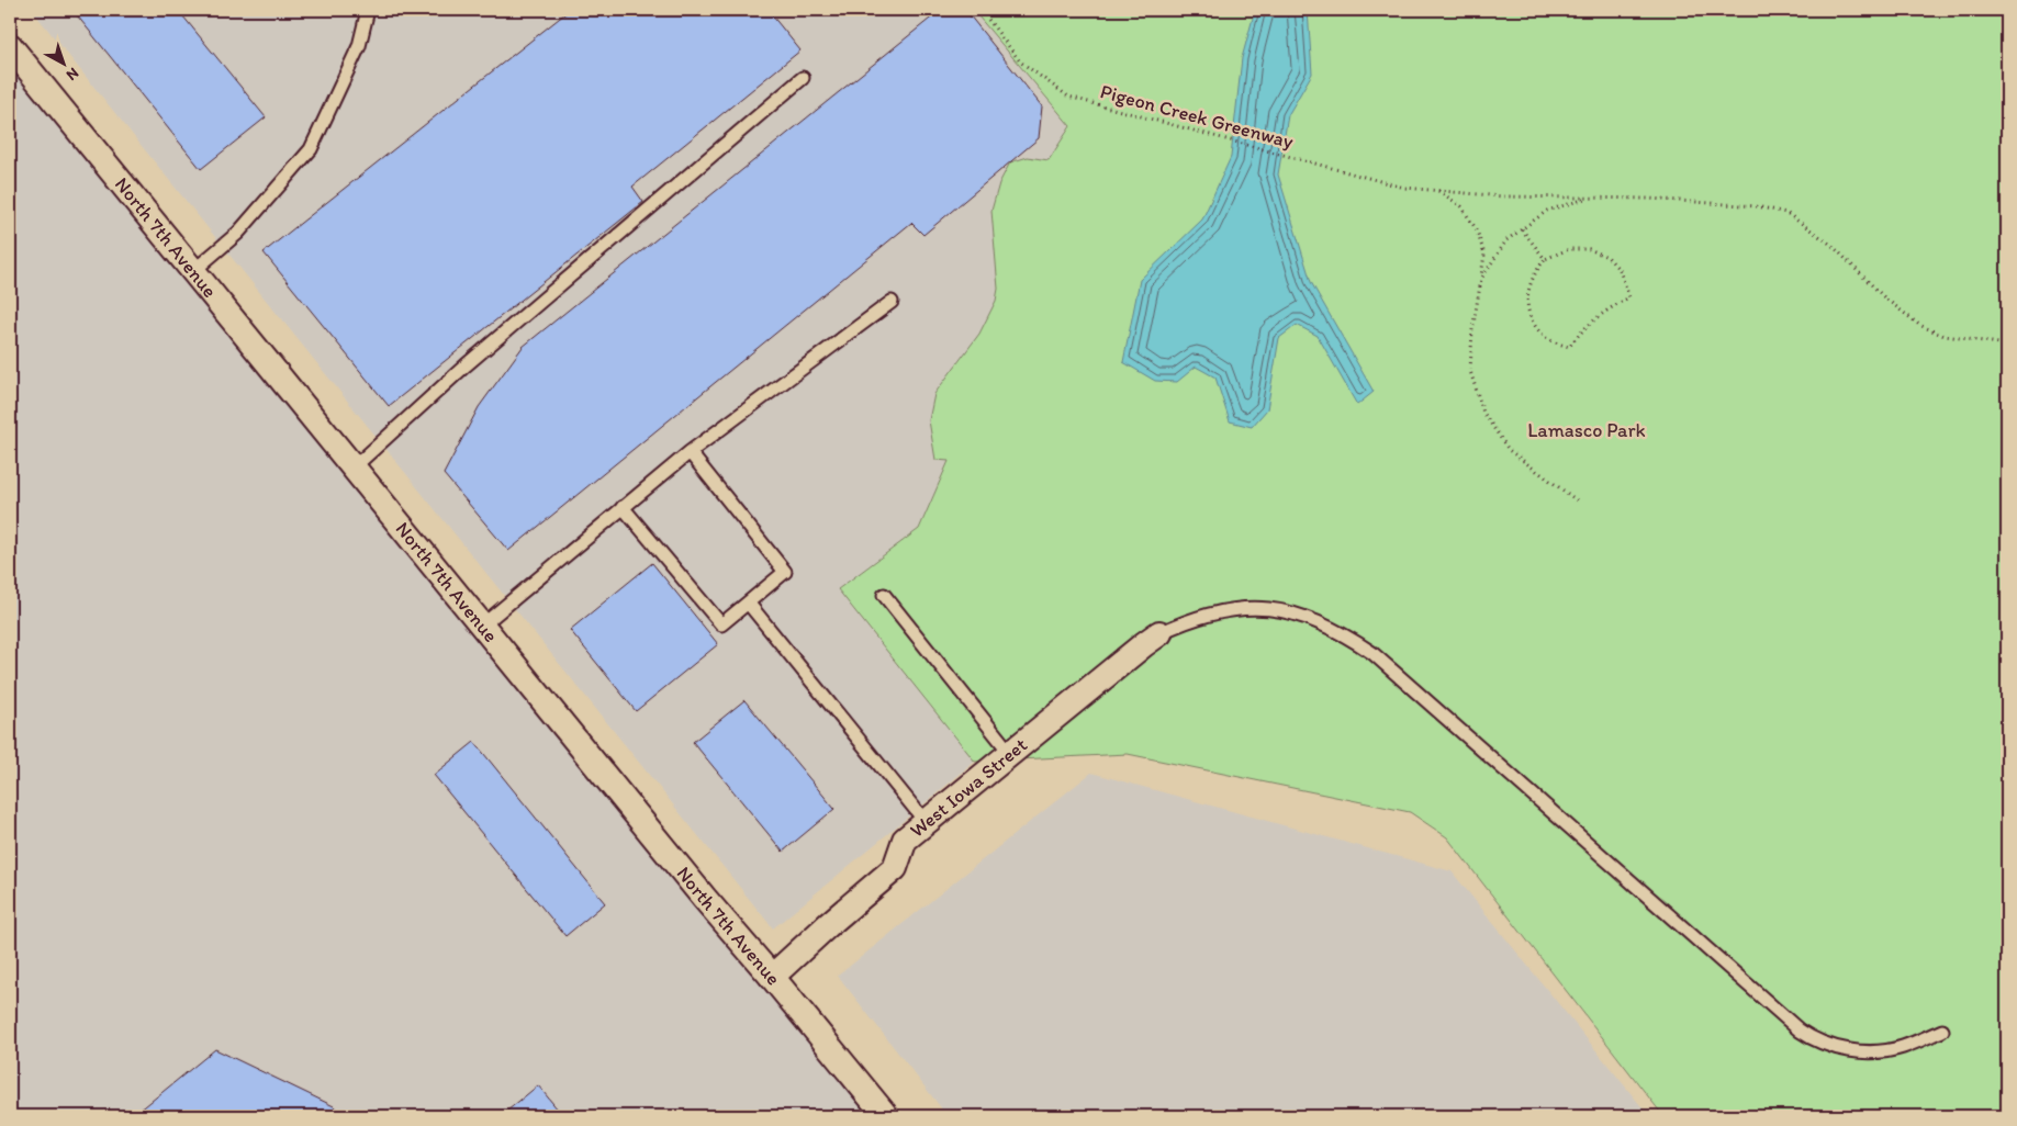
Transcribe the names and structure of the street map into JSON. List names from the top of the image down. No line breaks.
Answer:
{"streets":{"street":["North 7th Avenue","West Iowa Street"],"path":["Pigeon Creek Greenway"]},"crossings":[["North 7th Avenue","West Iowa Street"]],"parks":["Lamasco Park"],"north":"bottom right"}
